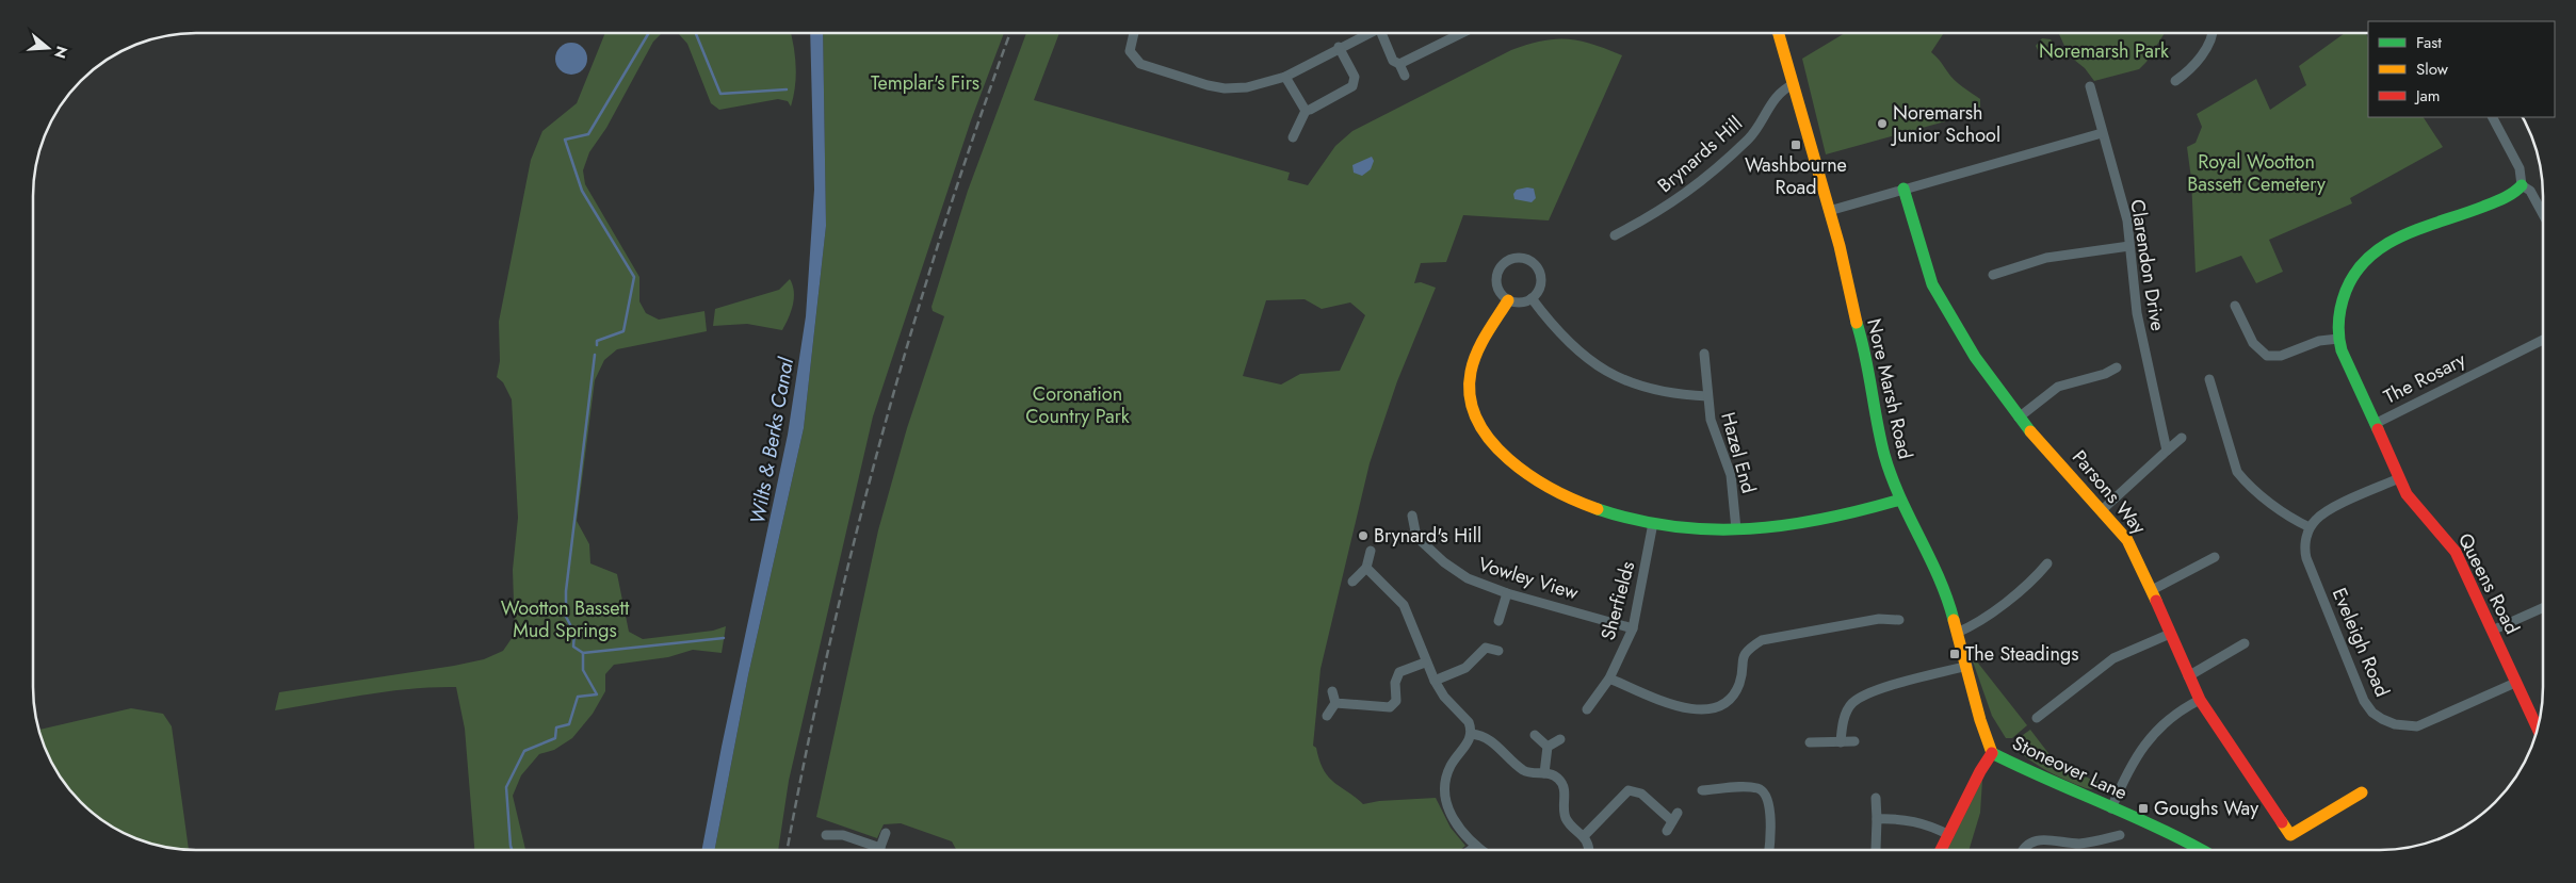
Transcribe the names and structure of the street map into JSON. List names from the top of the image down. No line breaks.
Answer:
{"streets":{"street":["Brynards Hill","Clarendon Drive","The Rosary","Nore Marsh Road","Hazel End","Parsons Way","Vowley View","Queens Road","Sherfields","Eveleigh Road","Stoneover Lane"]},"crossings":[["Brynards Hill","Nore Marsh Road"],["The Rosary","Queens Road"],["Nore Marsh Road","Stoneover Lane"],["Vowley View","Sherfields"],["Queens Road","Eveleigh Road"]],"water":["Wilts & Berks Canal"],"parks":["Noremarsh Park","Templar's Firs","Royal Wootton Bassett Cemetery","Coronation Country Park","Wootton Bassett Mud Springs"],"places":{"other":["Noremarsh Junior School","Brynard's Hill"],"transit":["Washbourne Road","The Steadings","Goughs Way"]},"legend":["Fast","Slow","Jam"],"north":"right"}
